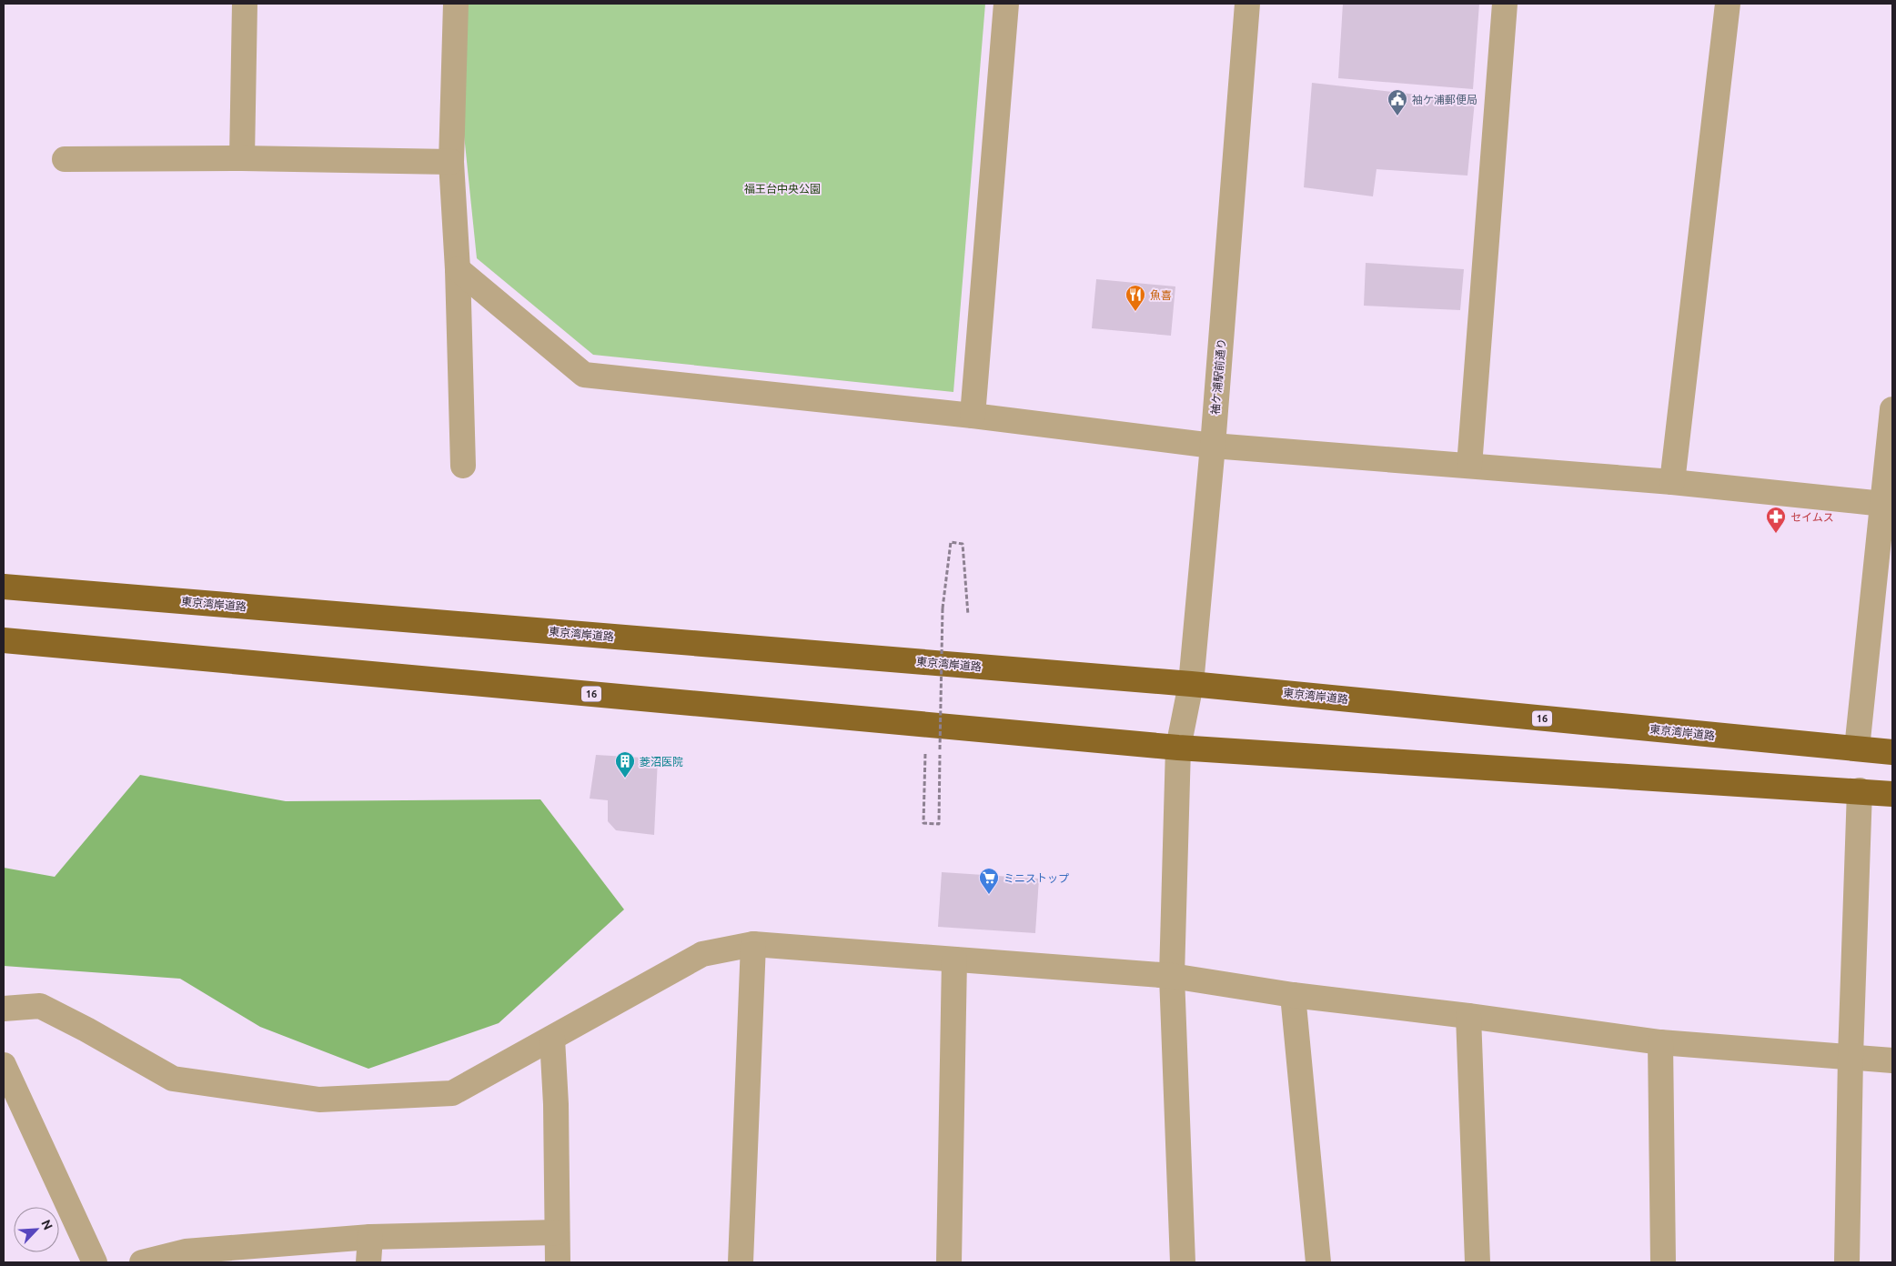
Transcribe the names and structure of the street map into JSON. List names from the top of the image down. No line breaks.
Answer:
{"streets":{"highway":["東京湾岸道路","16"],"street":["袖ケ浦駅前通り"]},"crossings":[["袖ケ浦駅前通り","東京湾岸道路"],["袖ケ浦駅前通り","16"]],"parks":["福王台中央公園"],"places":{"public building":["袖ケ浦郵便局"],"restaurant":["魚喜"],"pharmacy":["セイムス"],"building":["菱沼医院"],"supermarket":["ミニストップ"]},"north":"top right"}
